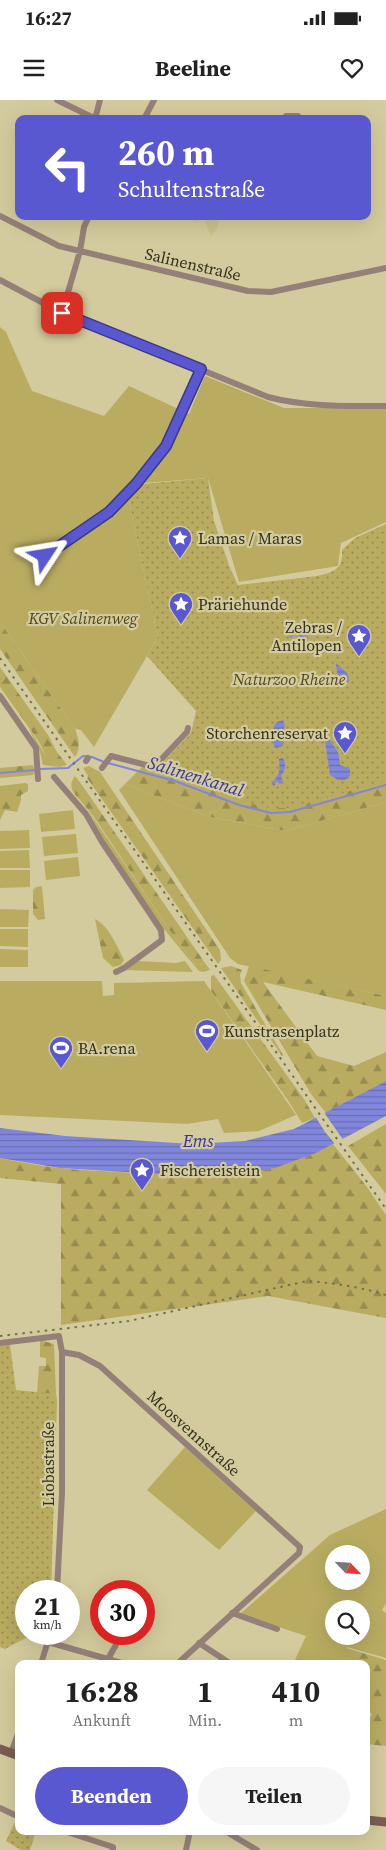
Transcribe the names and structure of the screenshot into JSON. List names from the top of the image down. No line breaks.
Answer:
{"streets":{"street":["Salinenstraße","Moosvennstraße","Liobastraße"]},"crossings":[["Moosvennstraße","Liobastraße"]],"water":["Salinenkanal","Ems"],"parks":["KGV Salinenweg","Naturzoo Rheine"],"places":{"place":["Lamas / Maras","Präriehunde","Zebras / Antilopen","Storchenreservat","Fischereistein"],"sports":["Kunstrasenplatz","BA.rena"]},"north":"bottom right","page":{"status":"16:27","header":"Beeline","turn":["260 m","Schultenstraße"],"speed":"21 km/h","limit":"30","eta":["16:28","Ankunft","1","Min.","410","m"],"buttons":["Beenden","Teilen"]}}
